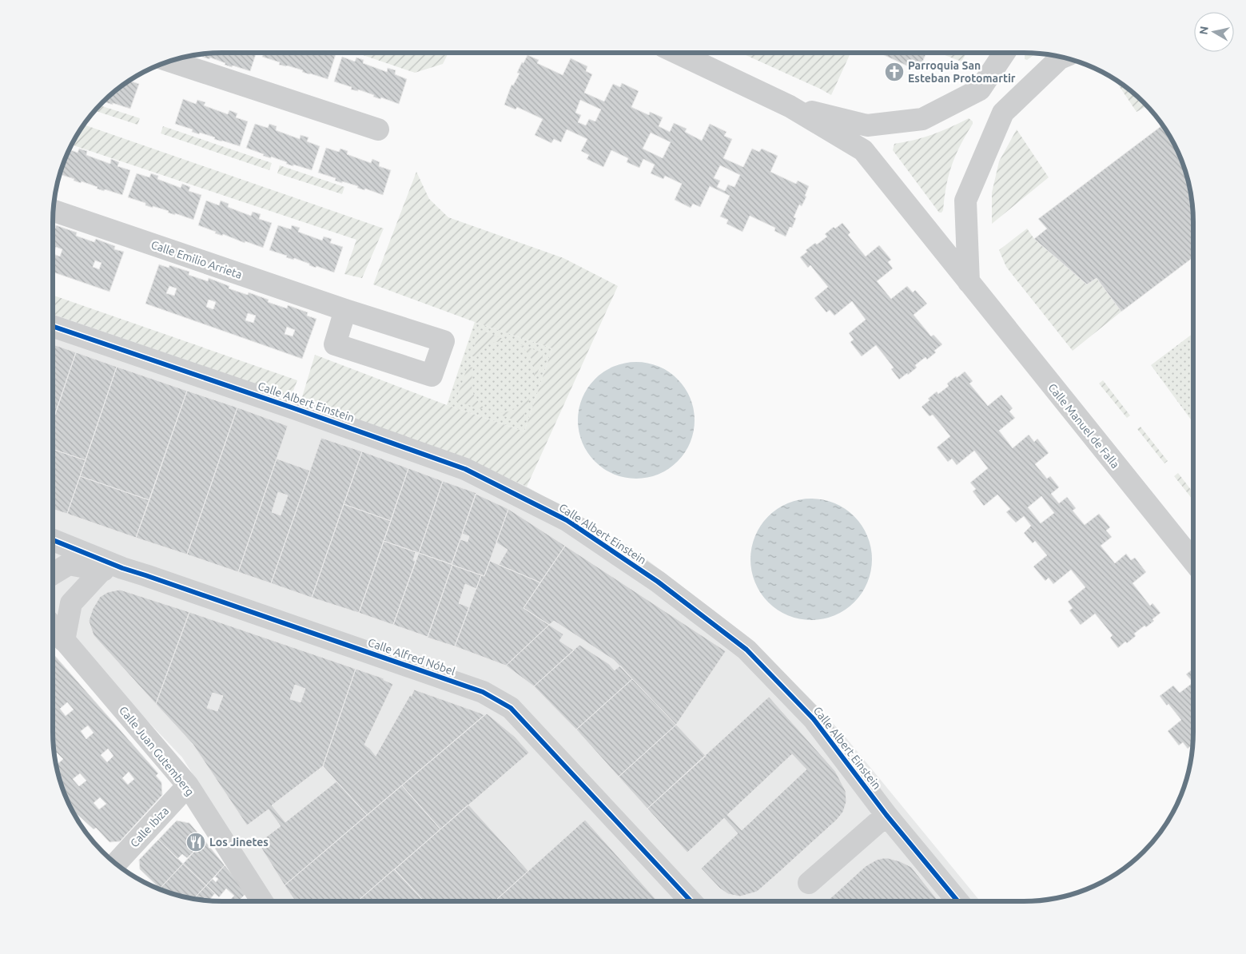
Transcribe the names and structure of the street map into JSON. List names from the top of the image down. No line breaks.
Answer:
{"streets":{"street":["Calle Emilio Arrieta","Calle Albert Einstein","Calle Manuel de Falla","Calle Alfred Nóbel","Calle Juan Gutemberg","Calle Ibiza"]},"crossings":[["Calle Juan Gutemberg","Calle Ibiza"]],"places":{"church":["Parroquia San Esteban Protomartir"],"restaurant":["Los Jinetes"]},"north":"left"}
